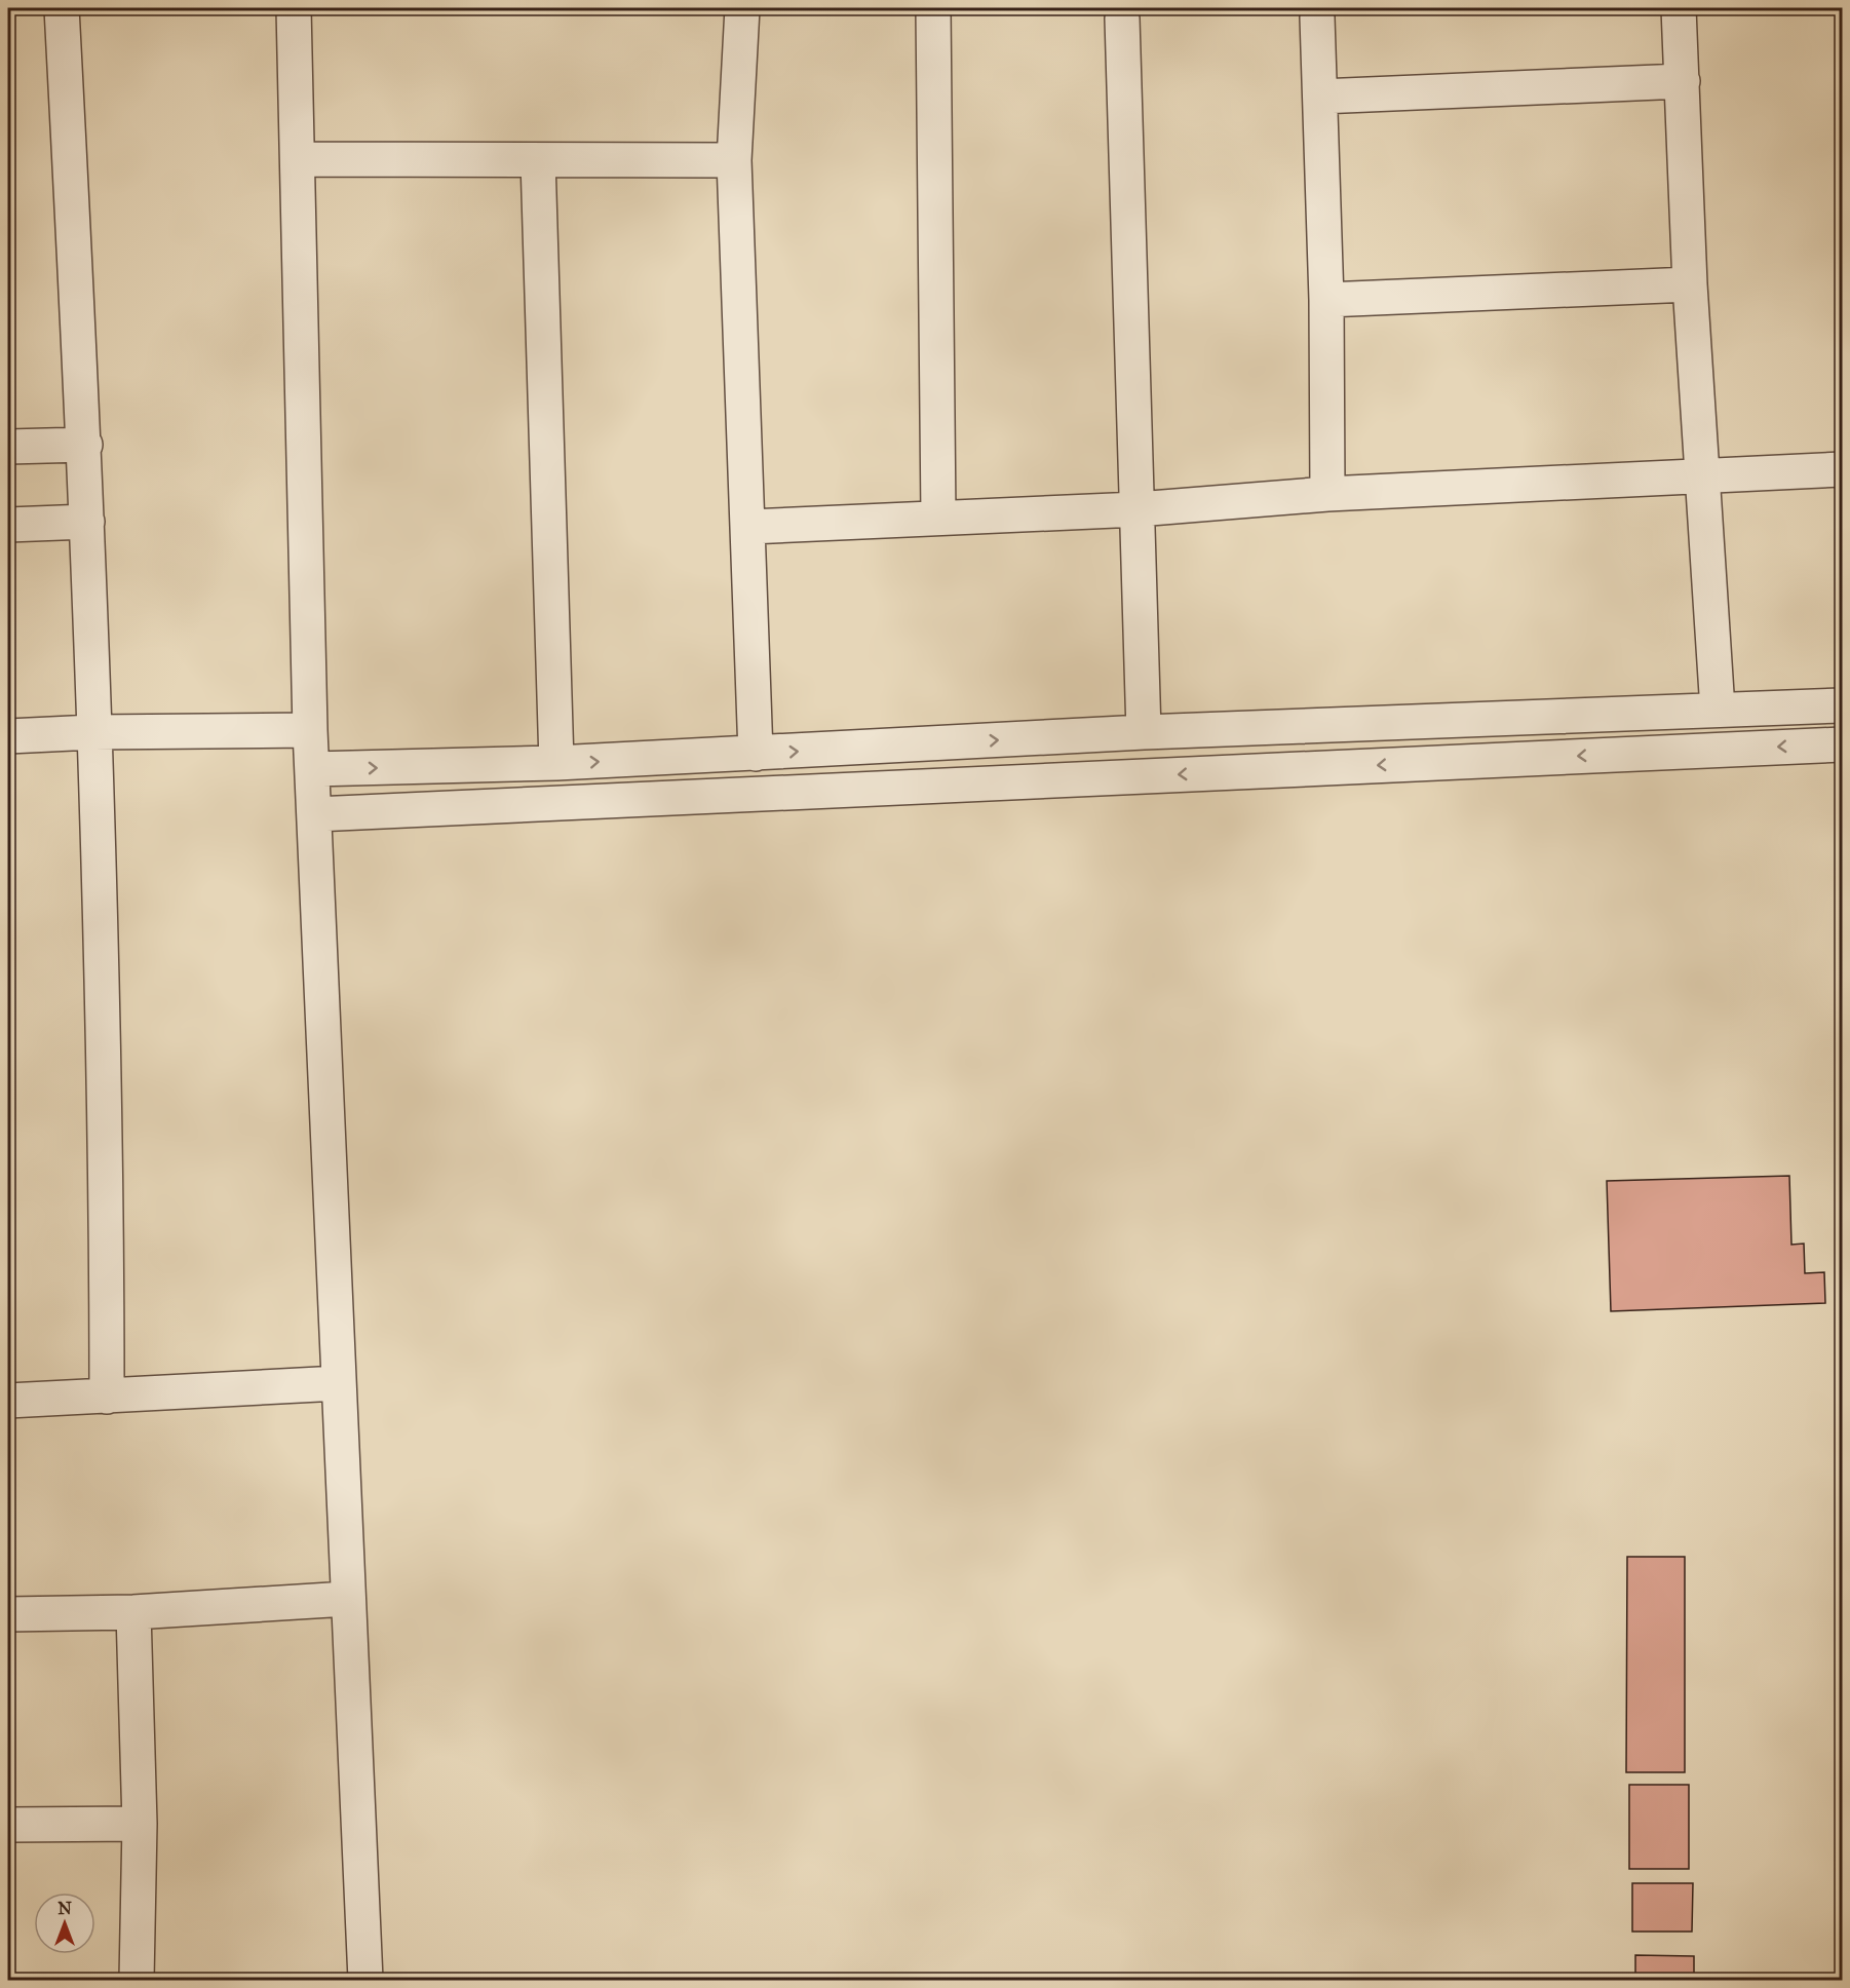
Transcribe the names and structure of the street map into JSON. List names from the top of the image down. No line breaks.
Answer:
{"north":"top"}
